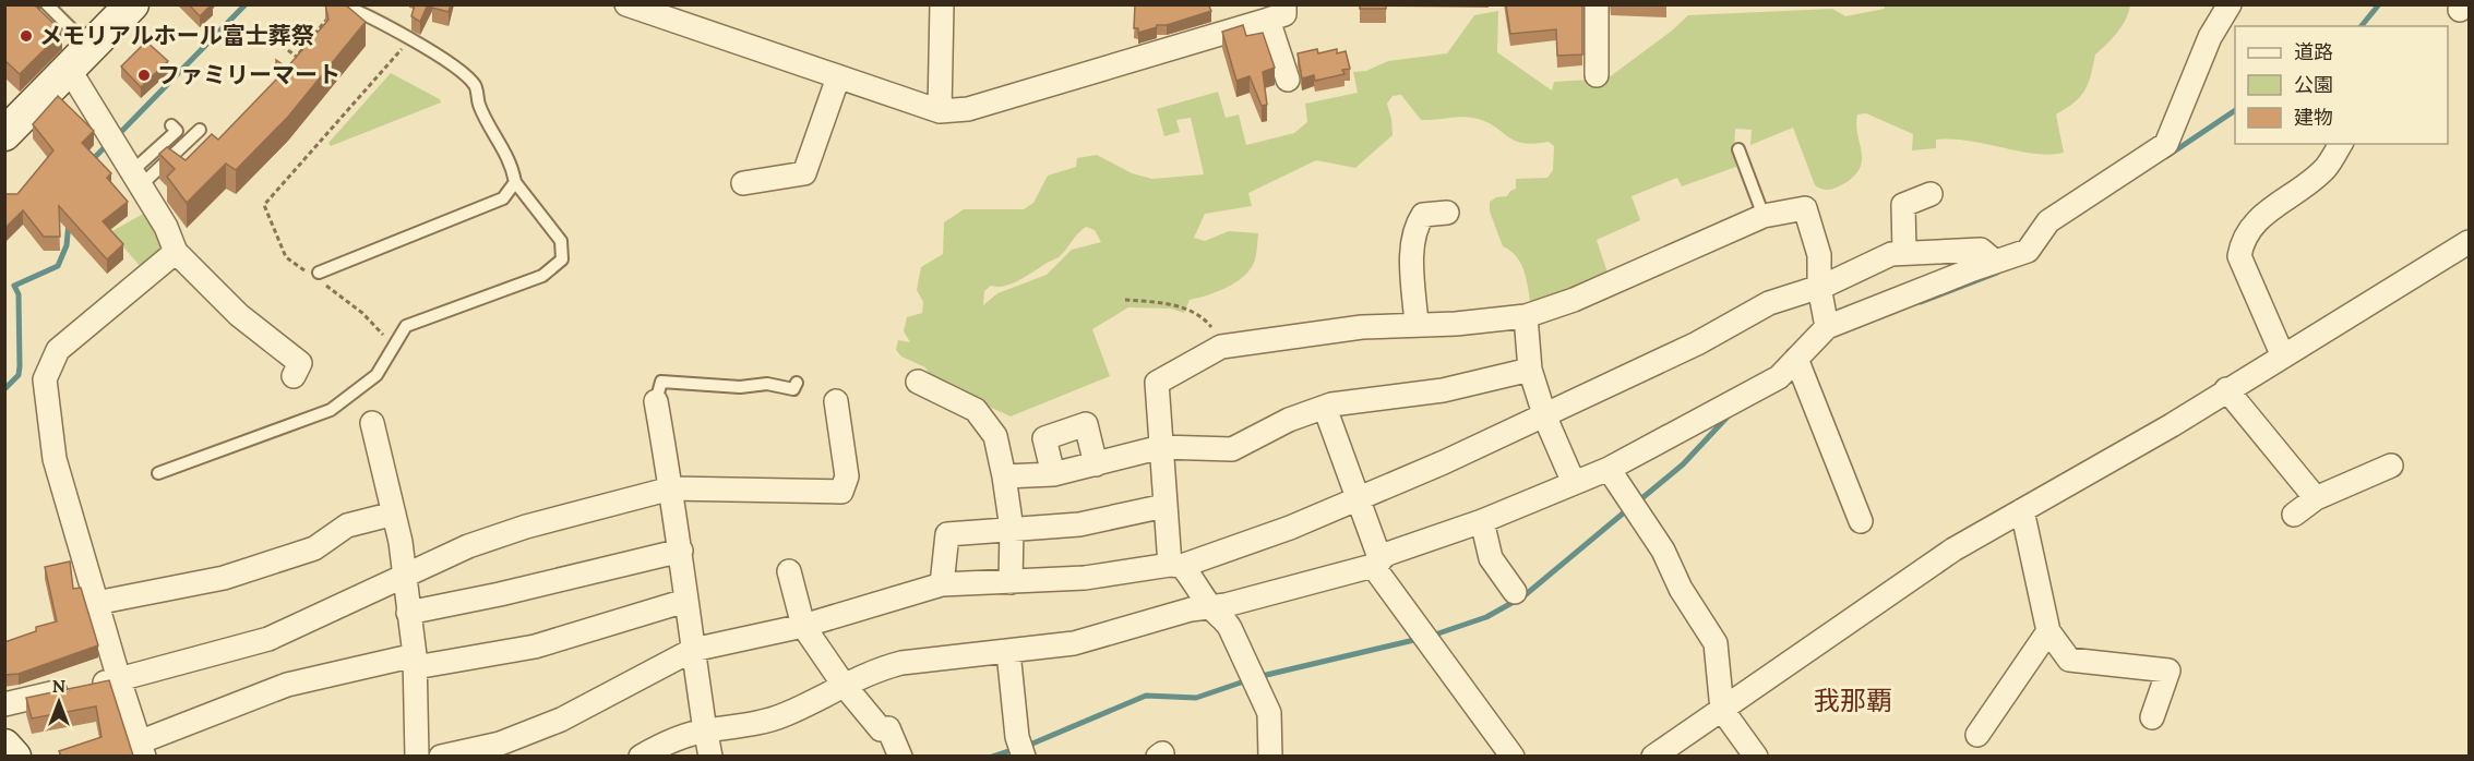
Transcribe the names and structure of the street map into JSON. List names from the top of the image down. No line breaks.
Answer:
{"districts":["我那覇"],"places":["メモリアルホール富士葬祭","ファミリーマート"],"legend":["道路","公園","建物"],"north":"top"}
